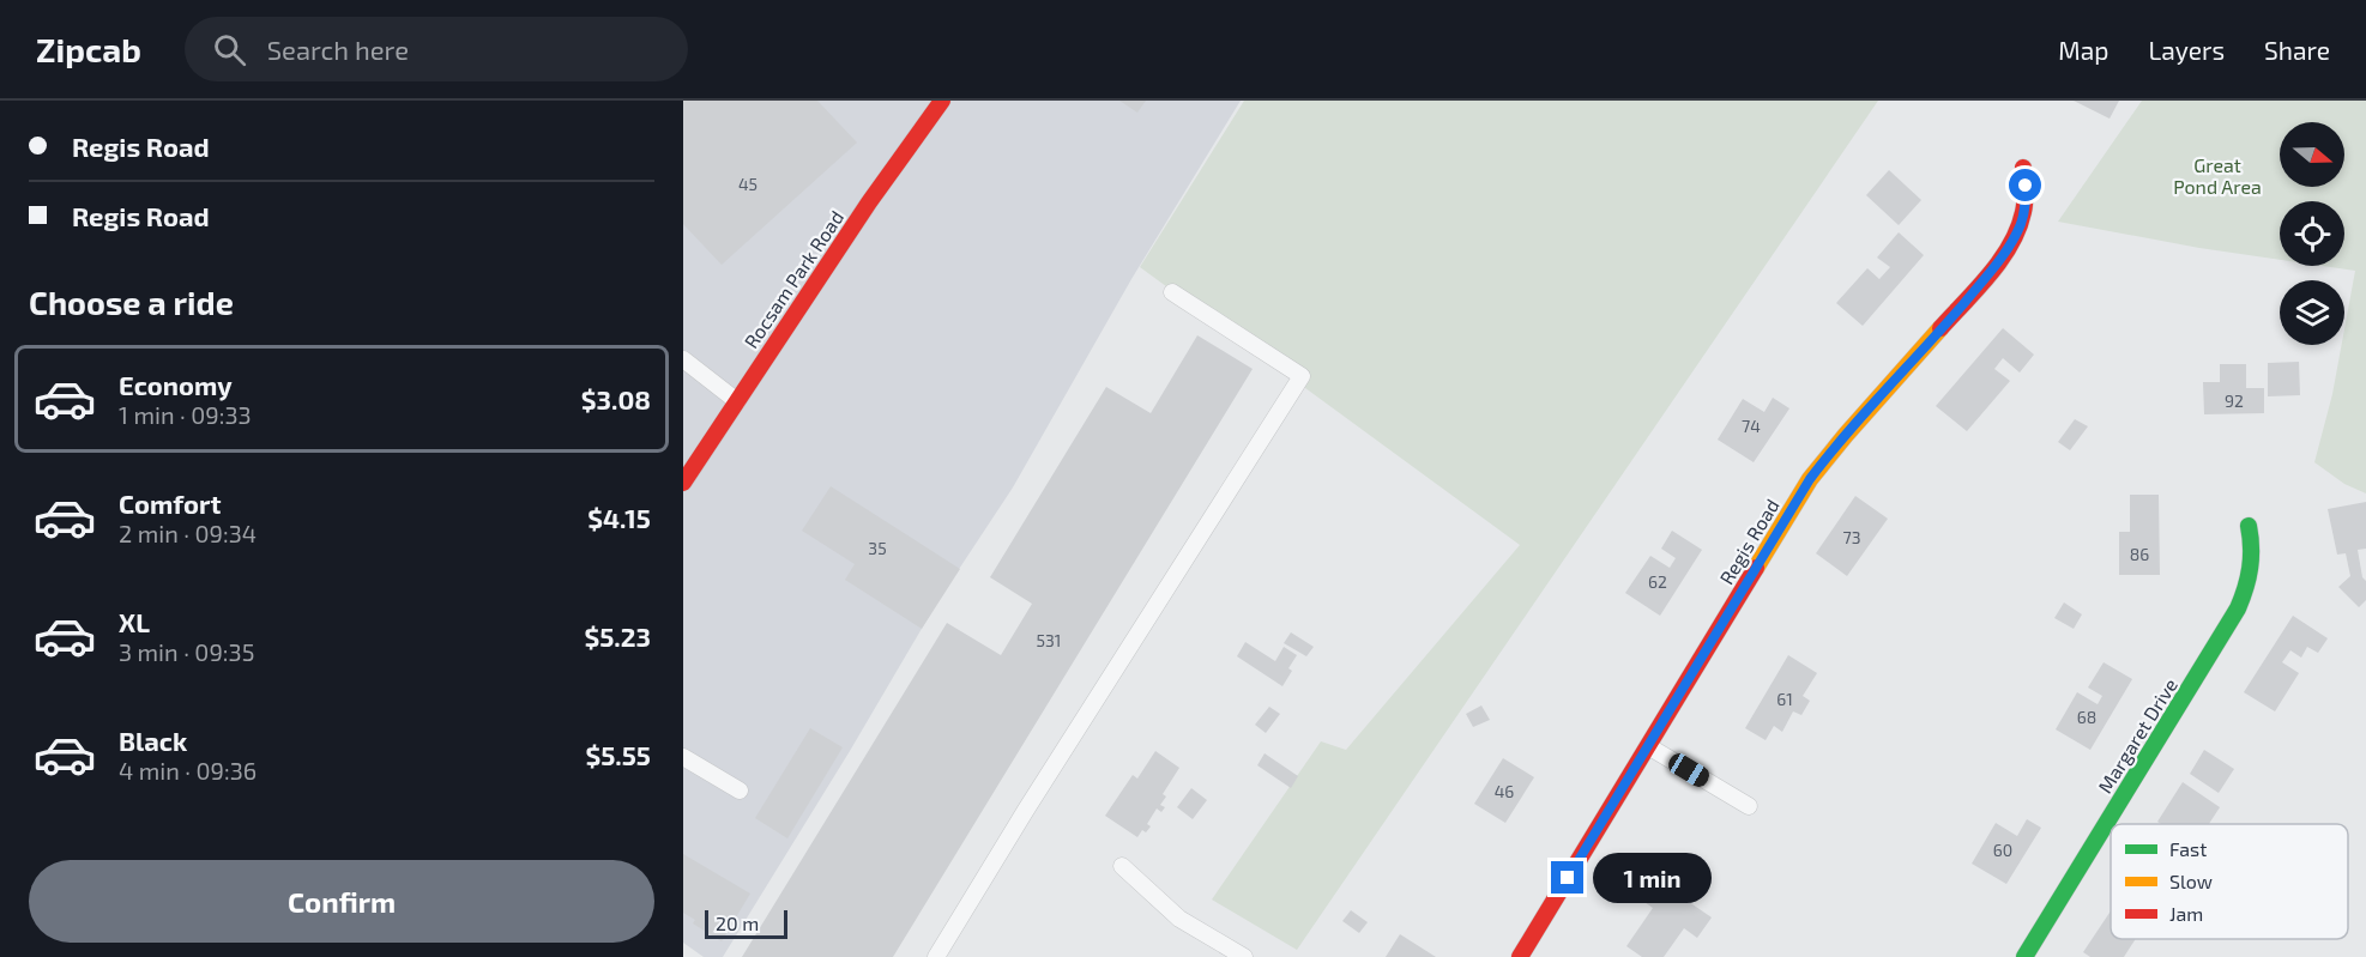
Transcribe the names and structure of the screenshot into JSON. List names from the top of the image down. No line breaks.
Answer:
{"streets":{"street":["Rocsam Park Road","Regis Road","Margaret Drive"]},"parks":["Great Pond Area"],"house_numbers":["45","92","74","73","35","86","62","531","61","68","46","60"],"legend":["Fast","Slow","Jam"],"scale_bar":"20 m","north":"right","page":{"header":"Zipcab","search":"Search here","nav":["Map","Layers","Share"],"banner":["Regis Road","Regis Road"],"heading":"Choose a ride","list":[{"name":"Economy","note":"1 min · 09:33","value":"$3.08"},{"name":"Comfort","note":"2 min · 09:34","value":"$4.15"},{"name":"XL","note":"3 min · 09:35","value":"$5.23"},{"name":"Black","note":"4 min · 09:36","value":"$5.55"}],"buttons":"Confirm","bubble":"1 min","scale":"20 m"}}
